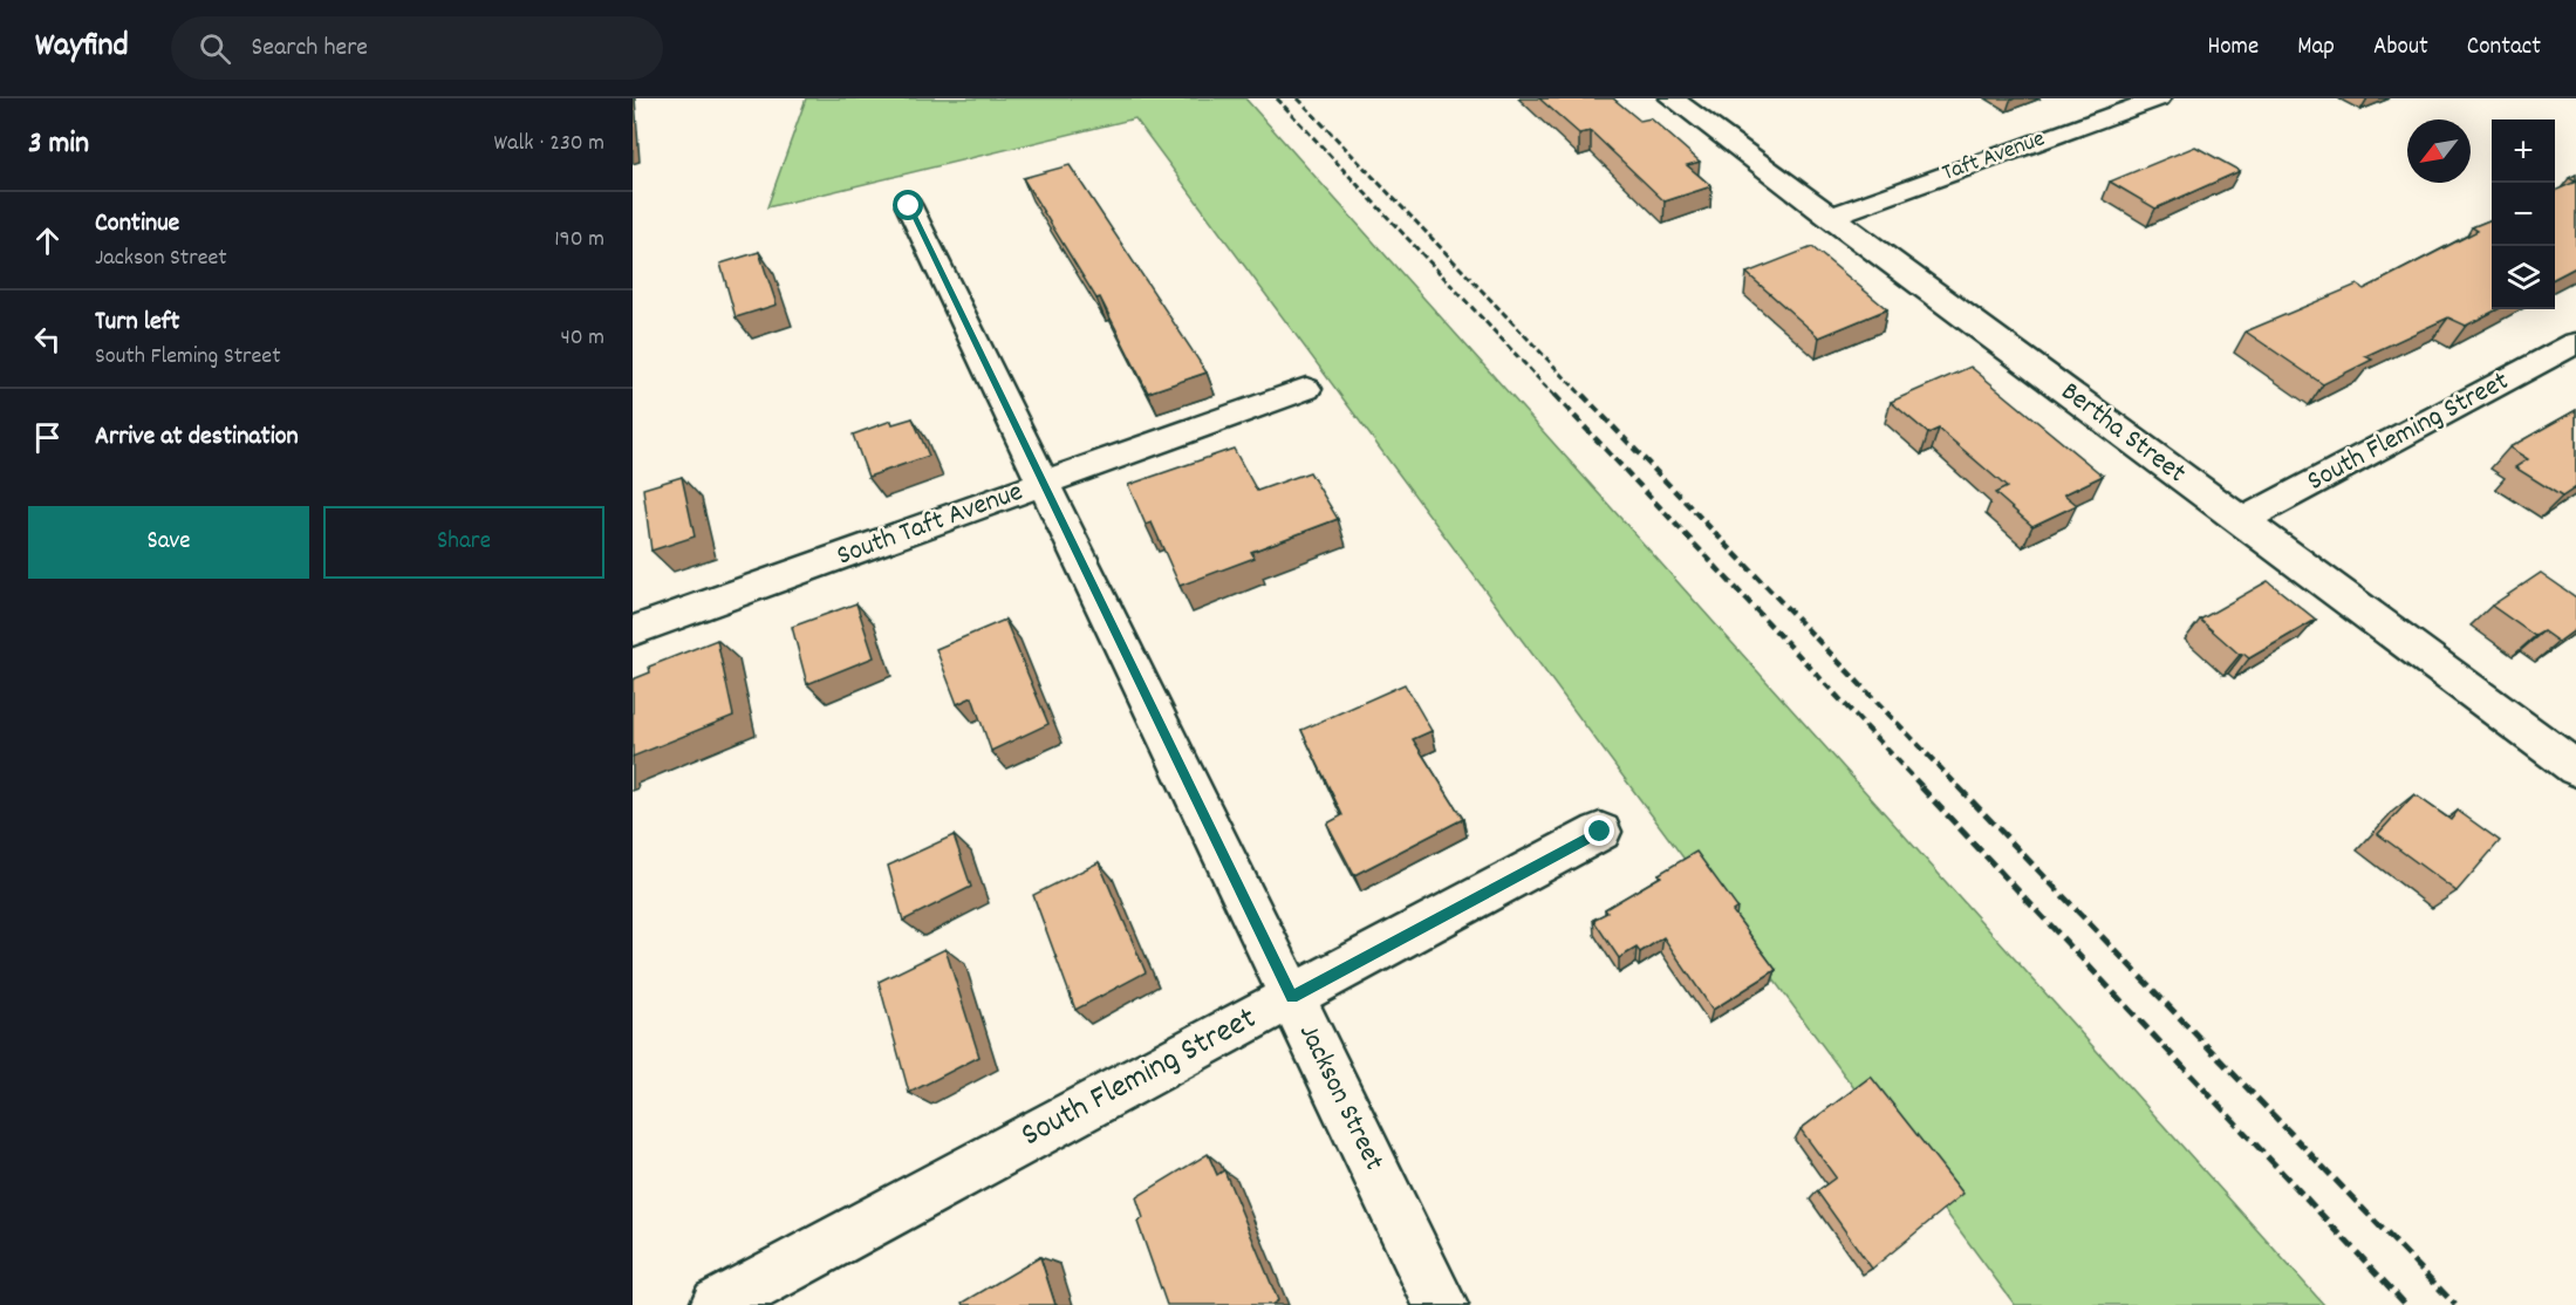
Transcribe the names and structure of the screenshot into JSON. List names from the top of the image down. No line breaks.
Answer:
{"streets":{"street":["Taft Avenue","South Fleming Street","Bertha Street","South Taft Avenue","Jackson Street"]},"crossings":[["Taft Avenue","Bertha Street"],["South Fleming Street","Bertha Street"],["South Fleming Street","Jackson Street"],["South Taft Avenue","Jackson Street"]],"north":"bottom left","page":{"header":"Wayfind","search":"Search here","nav":["Home","Map","About","Contact"],"heading":["3 min","Walk · 230 m"],"map_buttons":["+","−"],"list":[["Continue","Jackson Street","190 m"],["Turn left","South Fleming Street","40 m"],"Arrive at destination"],"buttons":["Save","Share"]}}
